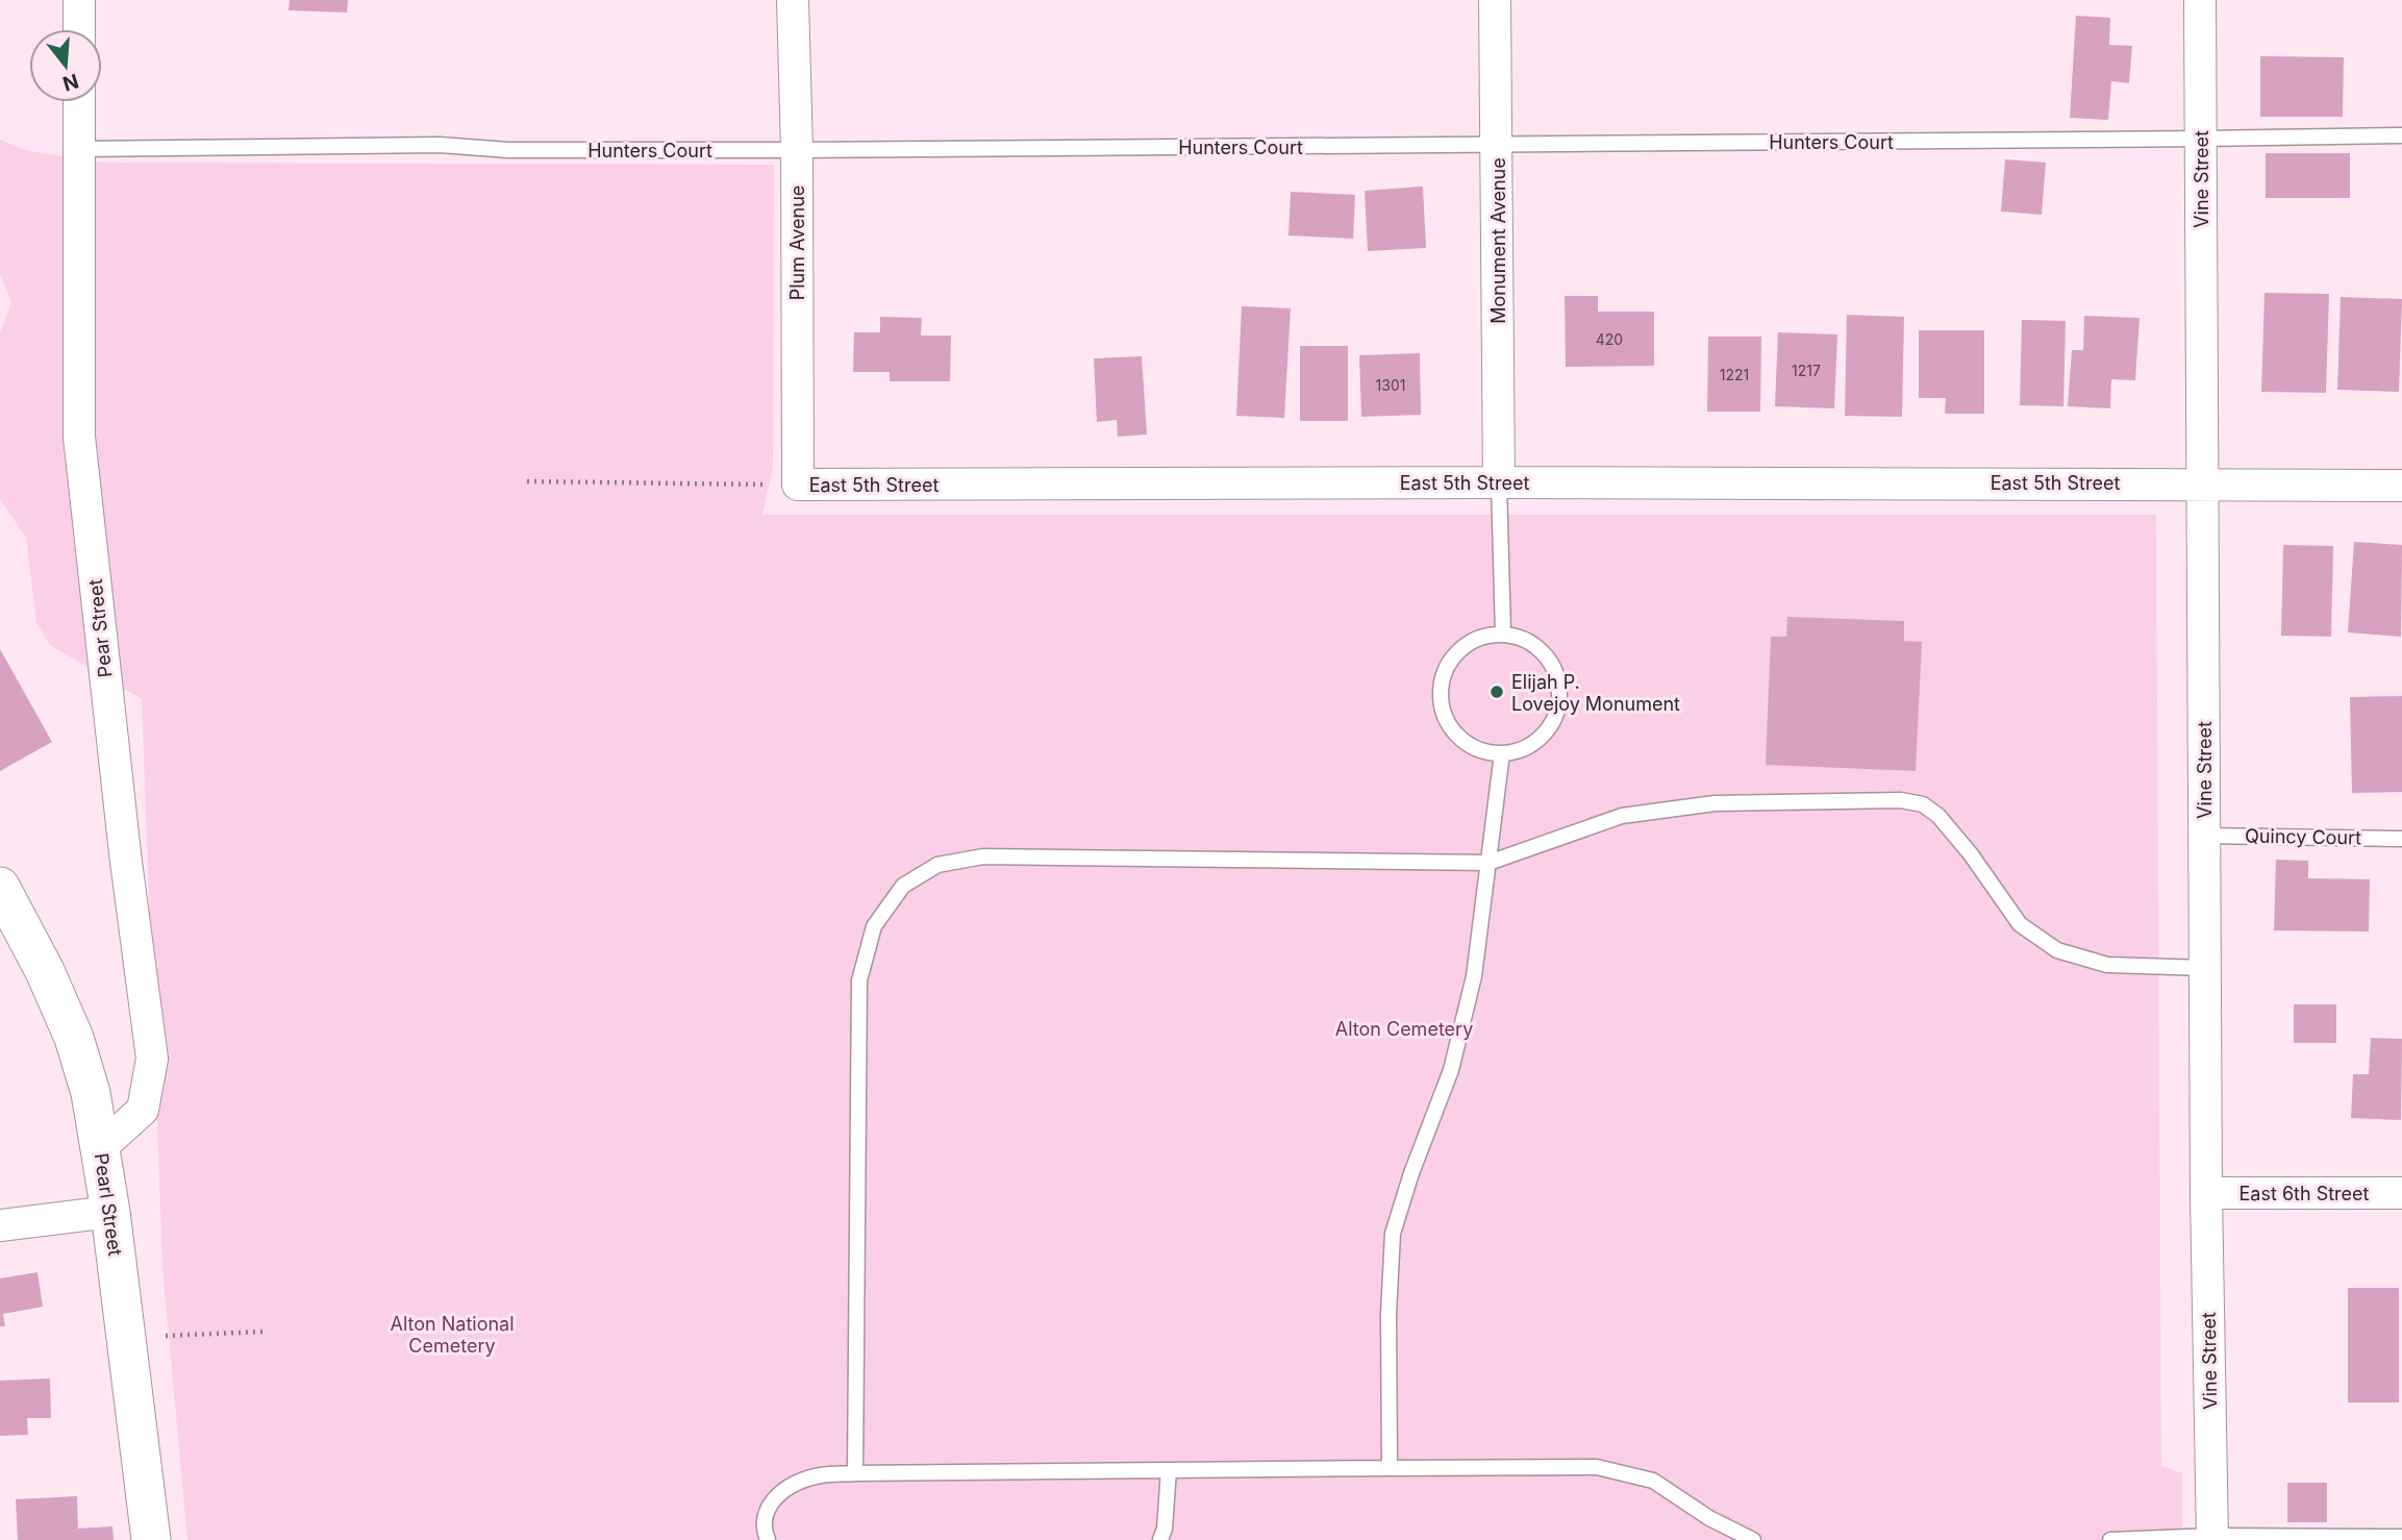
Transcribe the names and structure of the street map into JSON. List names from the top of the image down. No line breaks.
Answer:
{"streets":{"street":["Vine Street","Monument Avenue","Plum Avenue","East 5th Street","Pear Street","East 6th Street","Pearl Street"],"lane":["Hunters Court","Quincy Court"]},"crossings":[["Hunters Court","Vine Street"],["Hunters Court","Monument Avenue"],["Hunters Court","Plum Avenue"],["Hunters Court","Pear Street"],["Vine Street","East 5th Street"],["Vine Street","Quincy Court"],["Vine Street","East 6th Street"],["Monument Avenue","East 5th Street"],["Plum Avenue","East 5th Street"],["Pear Street","Pearl Street"]],"parks":["Alton Cemetery","Alton National Cemetery"],"places":["Elijah P. Lovejoy Monument"],"house_numbers":["420","1217","1221","1301"],"north":"bottom"}
